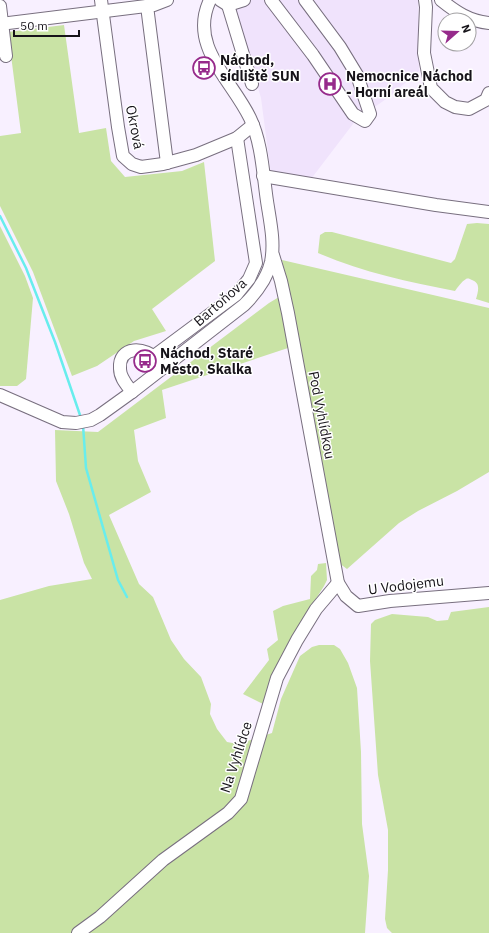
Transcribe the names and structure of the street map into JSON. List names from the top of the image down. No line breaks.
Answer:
{"streets":{"street":["Okrová","Bartoňova","Pod Vyhlídkou","U Vodojemu","Na Vyhlídce"]},"crossings":[["Okrová","Bartoňova"],["Bartoňova","Pod Vyhlídkou"],["Pod Vyhlídkou","U Vodojemu"],["Pod Vyhlídkou","Na Vyhlídce"],["U Vodojemu","Na Vyhlídce"]],"places":{"bus stop":["Náchod, sídliště SUN","Náchod, Staré Město, Skalka"],"hospital":["Nemocnice Náchod - Horní areál"]},"scale_bar":"50 m","north":"right"}
